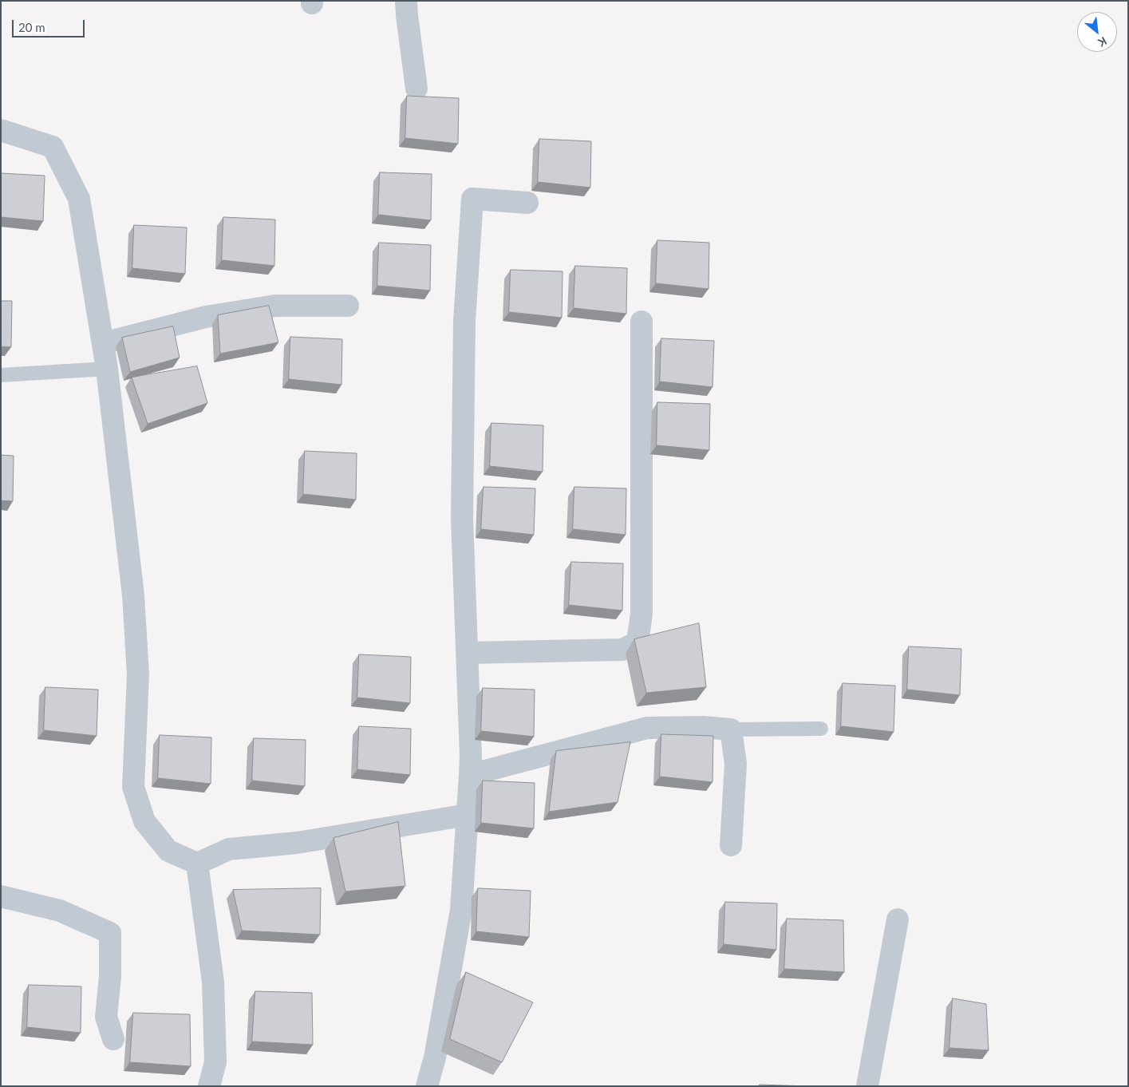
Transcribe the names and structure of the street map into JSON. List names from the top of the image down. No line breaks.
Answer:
{"scale_bar":"20 m","north":"bottom right"}
